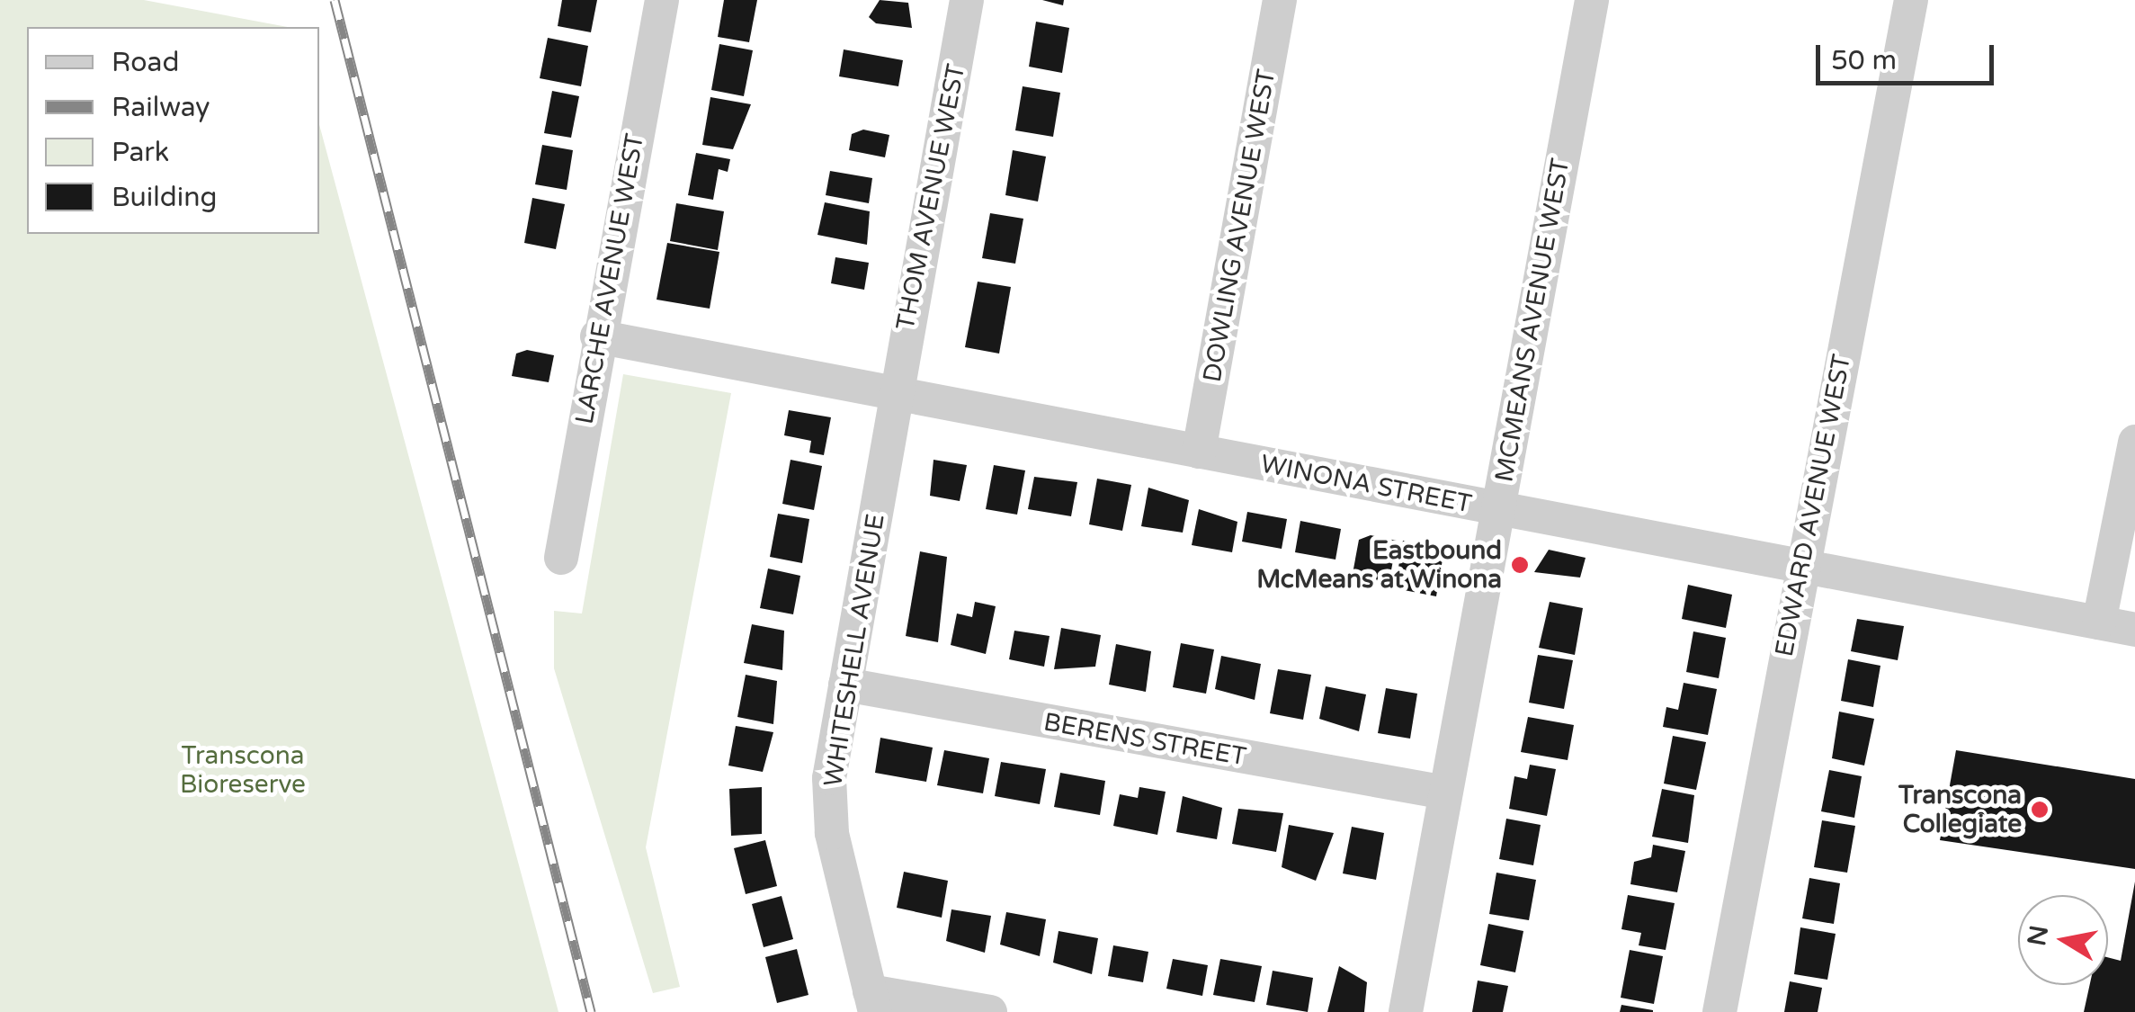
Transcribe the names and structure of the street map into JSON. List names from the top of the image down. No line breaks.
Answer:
{"streets":{"street":["THOM AVENUE WEST","DOWLING AVENUE WEST","LARCHE AVENUE WEST","MCMEANS AVENUE WEST","WINONA STREET","EDWARD AVENUE WEST","WHITESHELL AVENUE","BERENS STREET"]},"crossings":[["THOM AVENUE WEST","WINONA STREET"],["THOM AVENUE WEST","WHITESHELL AVENUE"],["DOWLING AVENUE WEST","WINONA STREET"],["LARCHE AVENUE WEST","WINONA STREET"],["MCMEANS AVENUE WEST","WINONA STREET"],["MCMEANS AVENUE WEST","BERENS STREET"],["WINONA STREET","EDWARD AVENUE WEST"],["WINONA STREET","WHITESHELL AVENUE"],["WHITESHELL AVENUE","BERENS STREET"]],"parks":["Transcona Bioreserve"],"places":["Eastbound McMeans at Winona","Transcona Collegiate"],"legend":["Road","Railway","Park","Building"],"scale_bar":"50 m","north":"left"}
